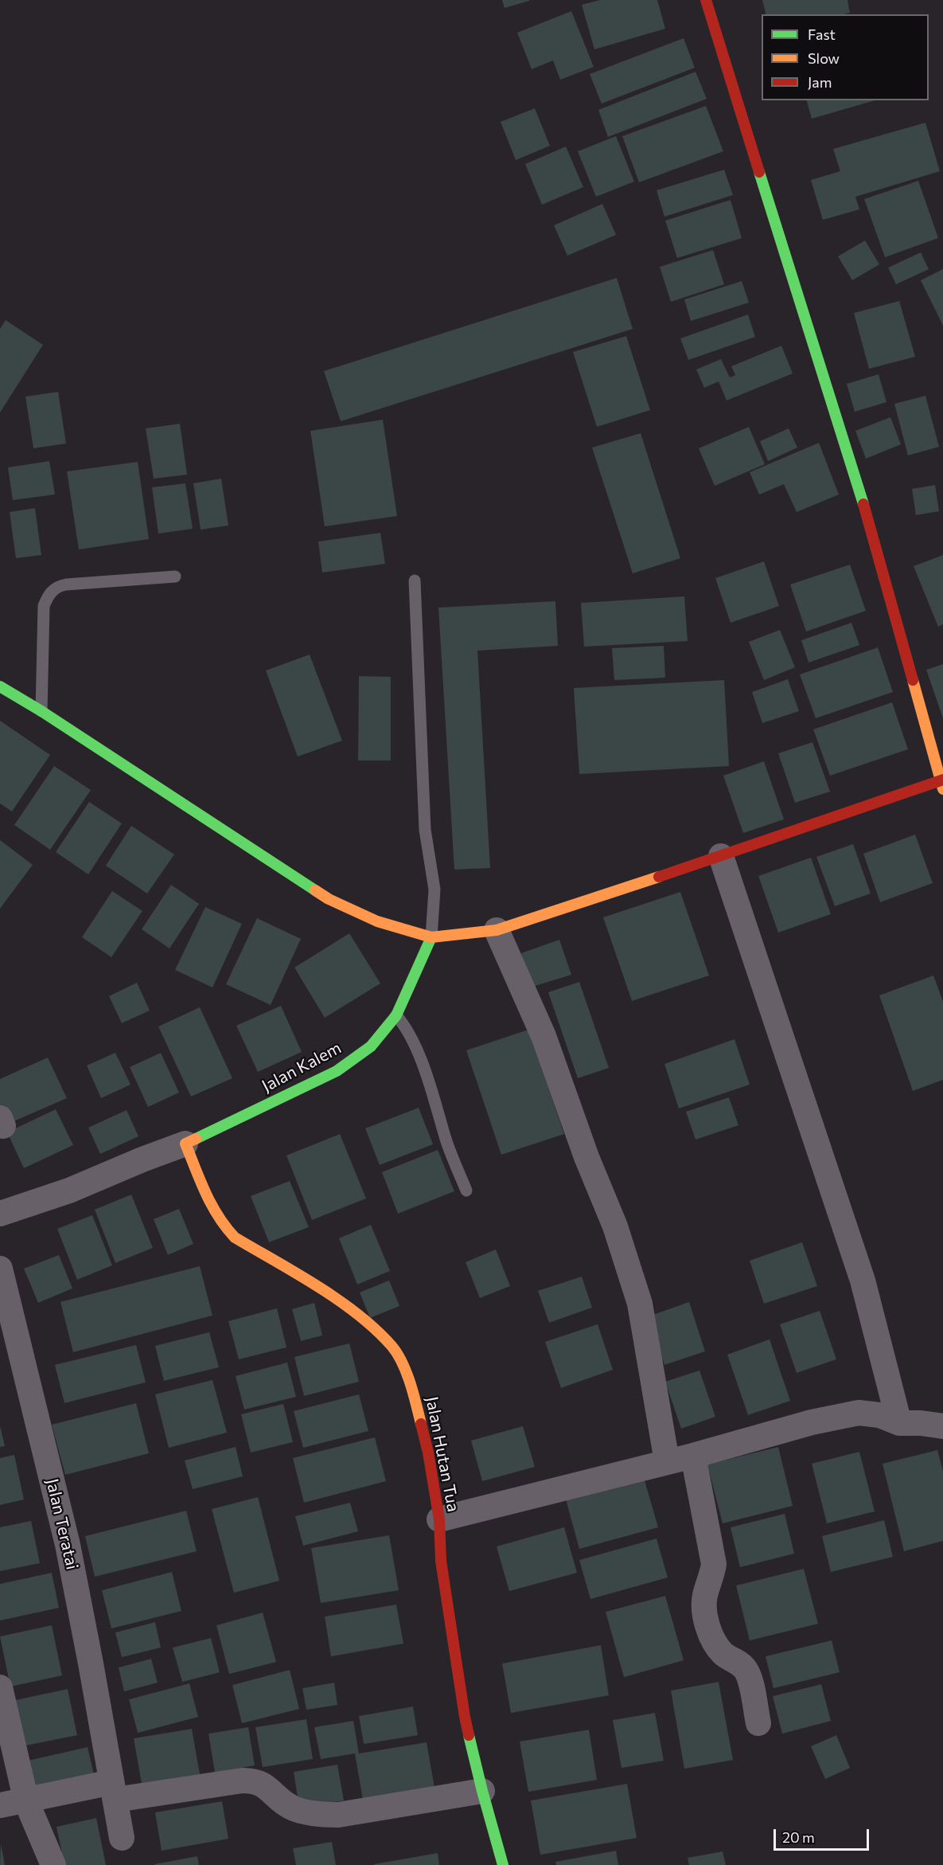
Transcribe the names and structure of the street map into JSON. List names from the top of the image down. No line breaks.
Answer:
{"streets":{"street":["Jalan Kalem","Jalan Hutan Tua","Jalan Teratai"]},"crossings":[["Jalan Kalem","Jalan Hutan Tua"]],"legend":["Fast","Slow","Jam"],"scale_bar":"20 m"}
